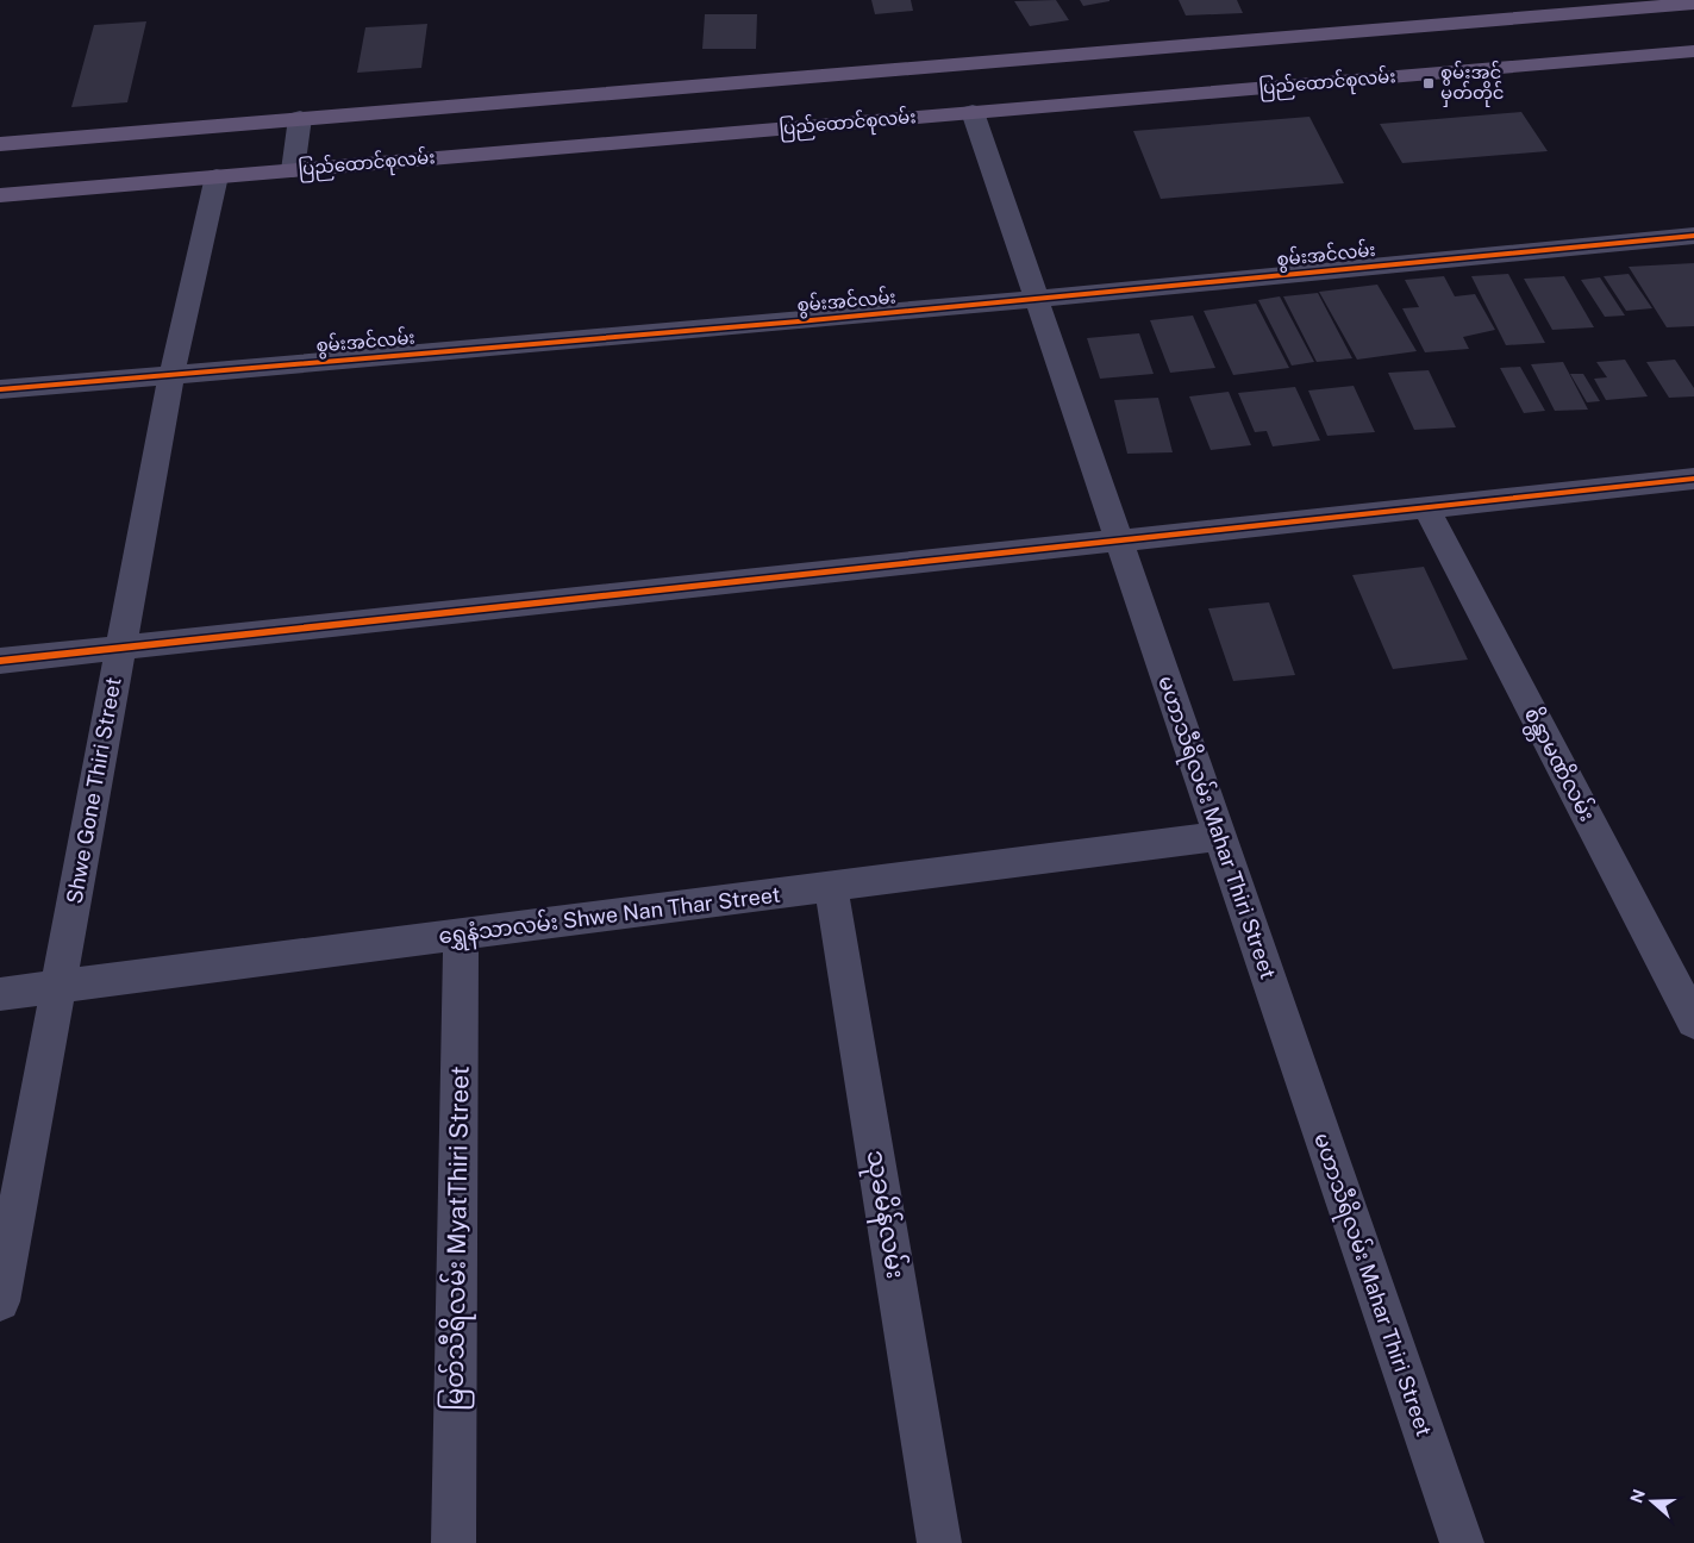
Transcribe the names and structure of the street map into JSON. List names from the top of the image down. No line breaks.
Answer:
{"streets":{"main road":["ပြည်ထောင်စုလမ်း"],"street":["စွမ်းအင်လမ်း","စိန္တာမဏိလမ်း","Shwe Gone Thiri Street","မဟာသီရိလမ်း Mahar Thiri Street","ရွှေနံသာလမ်း Shwe Nan Thar Street","သုခမိန်လမ်း","မြတ်သီရိလမ်း MyatThiri Street"]},"crossings":[["ပြည်ထောင်စုလမ်း","Shwe Gone Thiri Street"],["ပြည်ထောင်စုလမ်း","မဟာသီရိလမ်း Mahar Thiri Street"],["စွမ်းအင်လမ်း","Shwe Gone Thiri Street"],["စွမ်းအင်လမ်း","မဟာသီရိလမ်း Mahar Thiri Street"],["Shwe Gone Thiri Street","ရွှေနံသာလမ်း Shwe Nan Thar Street"],["မဟာသီရိလမ်း Mahar Thiri Street","ရွှေနံသာလမ်း Shwe Nan Thar Street"],["ရွှေနံသာလမ်း Shwe Nan Thar Street","သုခမိန်လမ်း"],["ရွှေနံသာလမ်း Shwe Nan Thar Street","မြတ်သီရိလမ်း MyatThiri Street"]],"places":{"transit":["စွမ်းအင် မှတ်တိုင်"]},"north":"left"}
